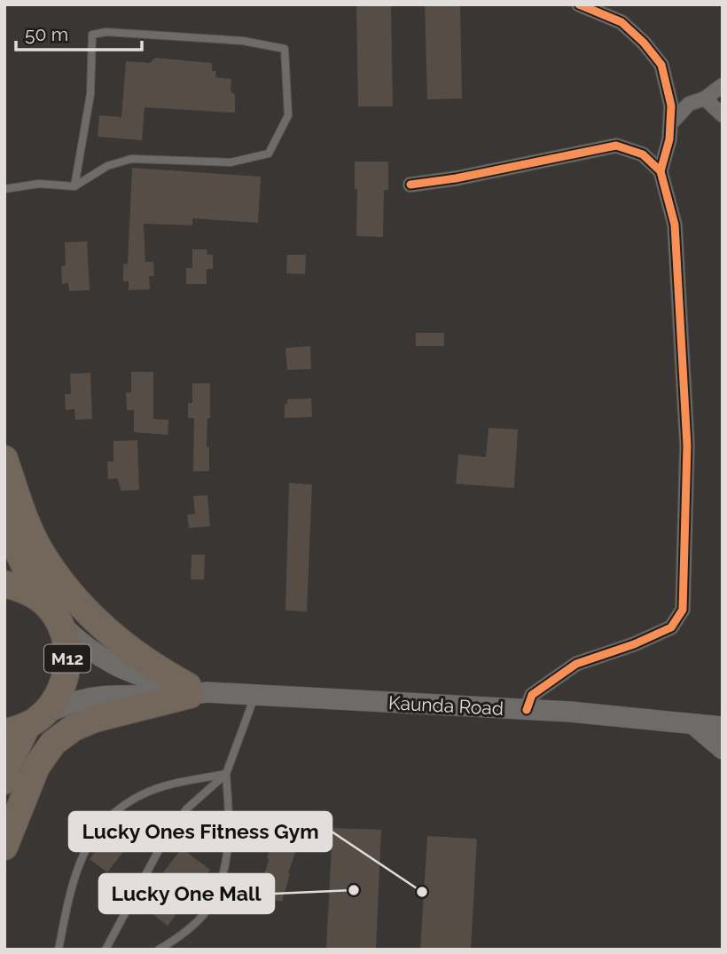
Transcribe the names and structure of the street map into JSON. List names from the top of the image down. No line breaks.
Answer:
{"streets":{"highway":["M12"],"main road":["Kaunda Road"]},"crossings":[["M12","Kaunda Road"]],"places":["Lucky One Mall","Lucky Ones Fitness Gym"],"scale_bar":"50 m"}
